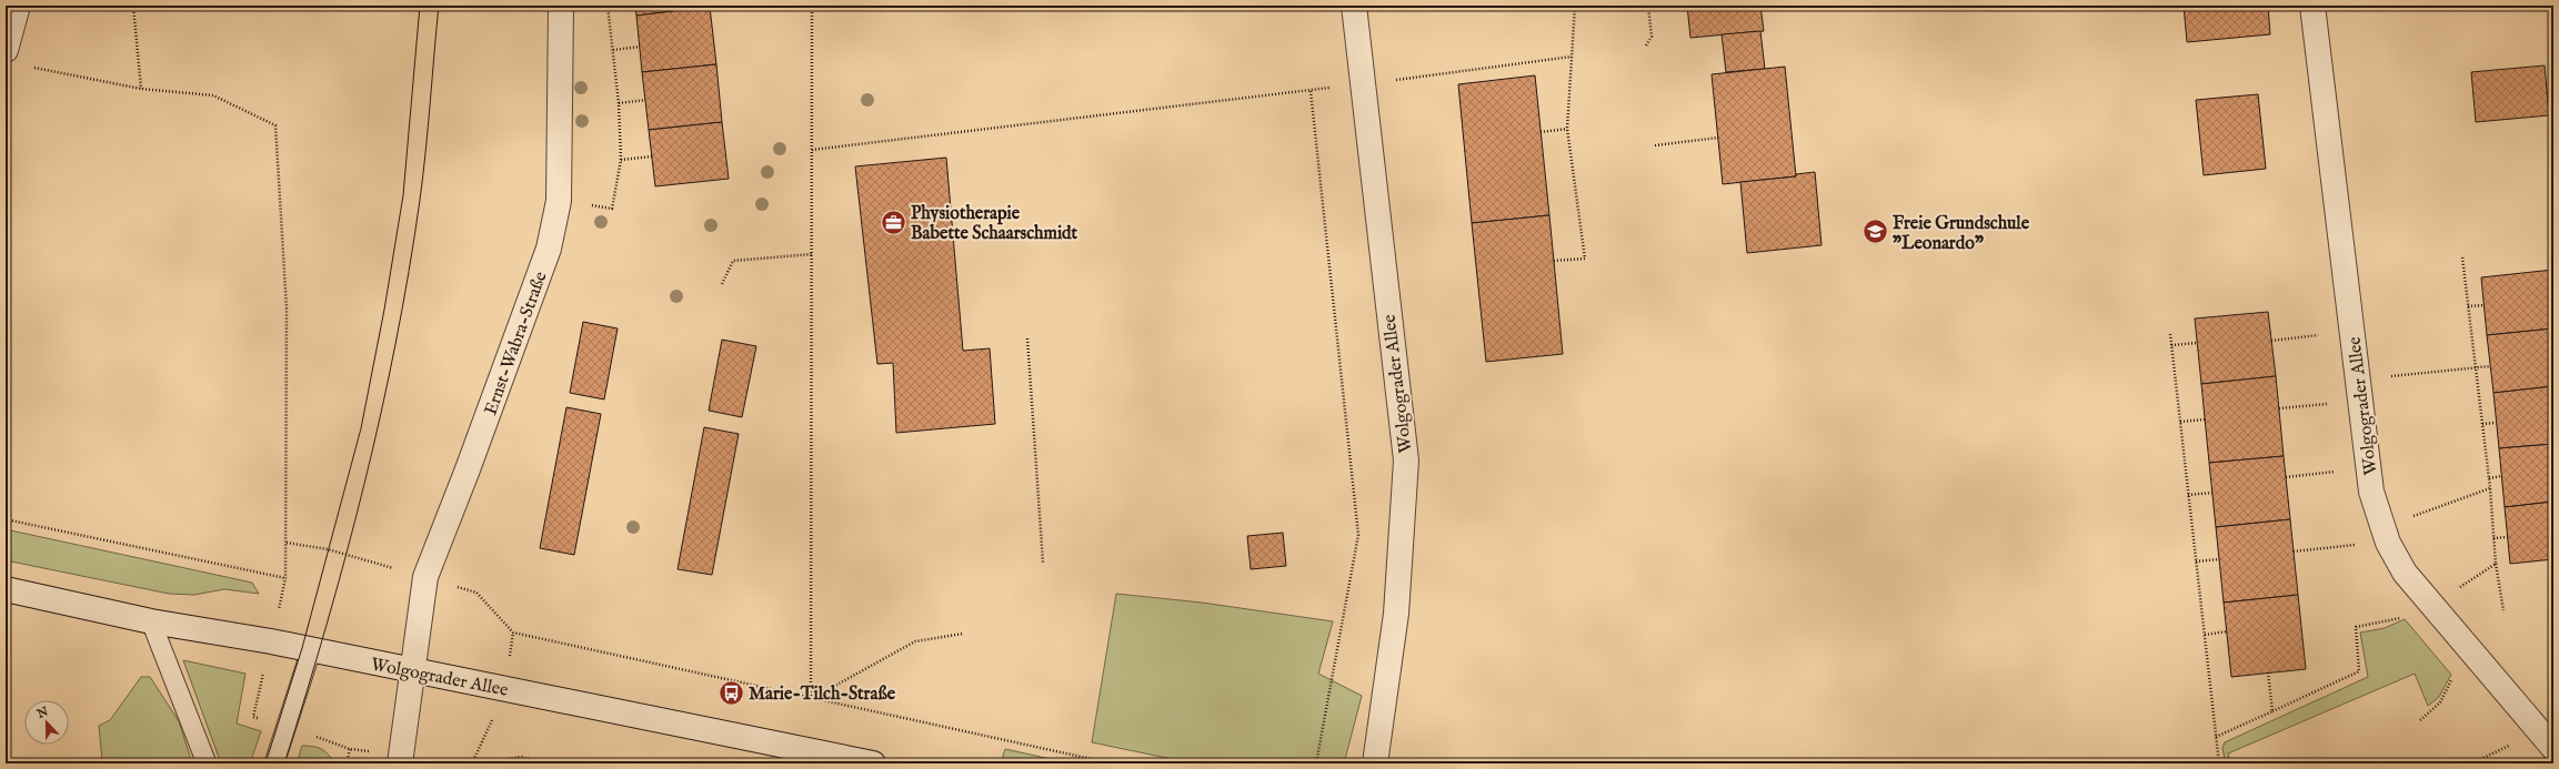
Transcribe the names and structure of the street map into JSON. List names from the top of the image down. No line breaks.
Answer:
{"streets":{"street":["Ernst-Wabra-Straße","Wolgograder Allee"]},"crossings":[["Ernst-Wabra-Straße","Wolgograder Allee"]],"places":{"office":["Physiotherapie Babette Schaarschmidt"],"school or university":["Freie Grundschule \"Leonardo\""],"bus stop":["Marie-Tilch-Straße"]},"north":"top"}
